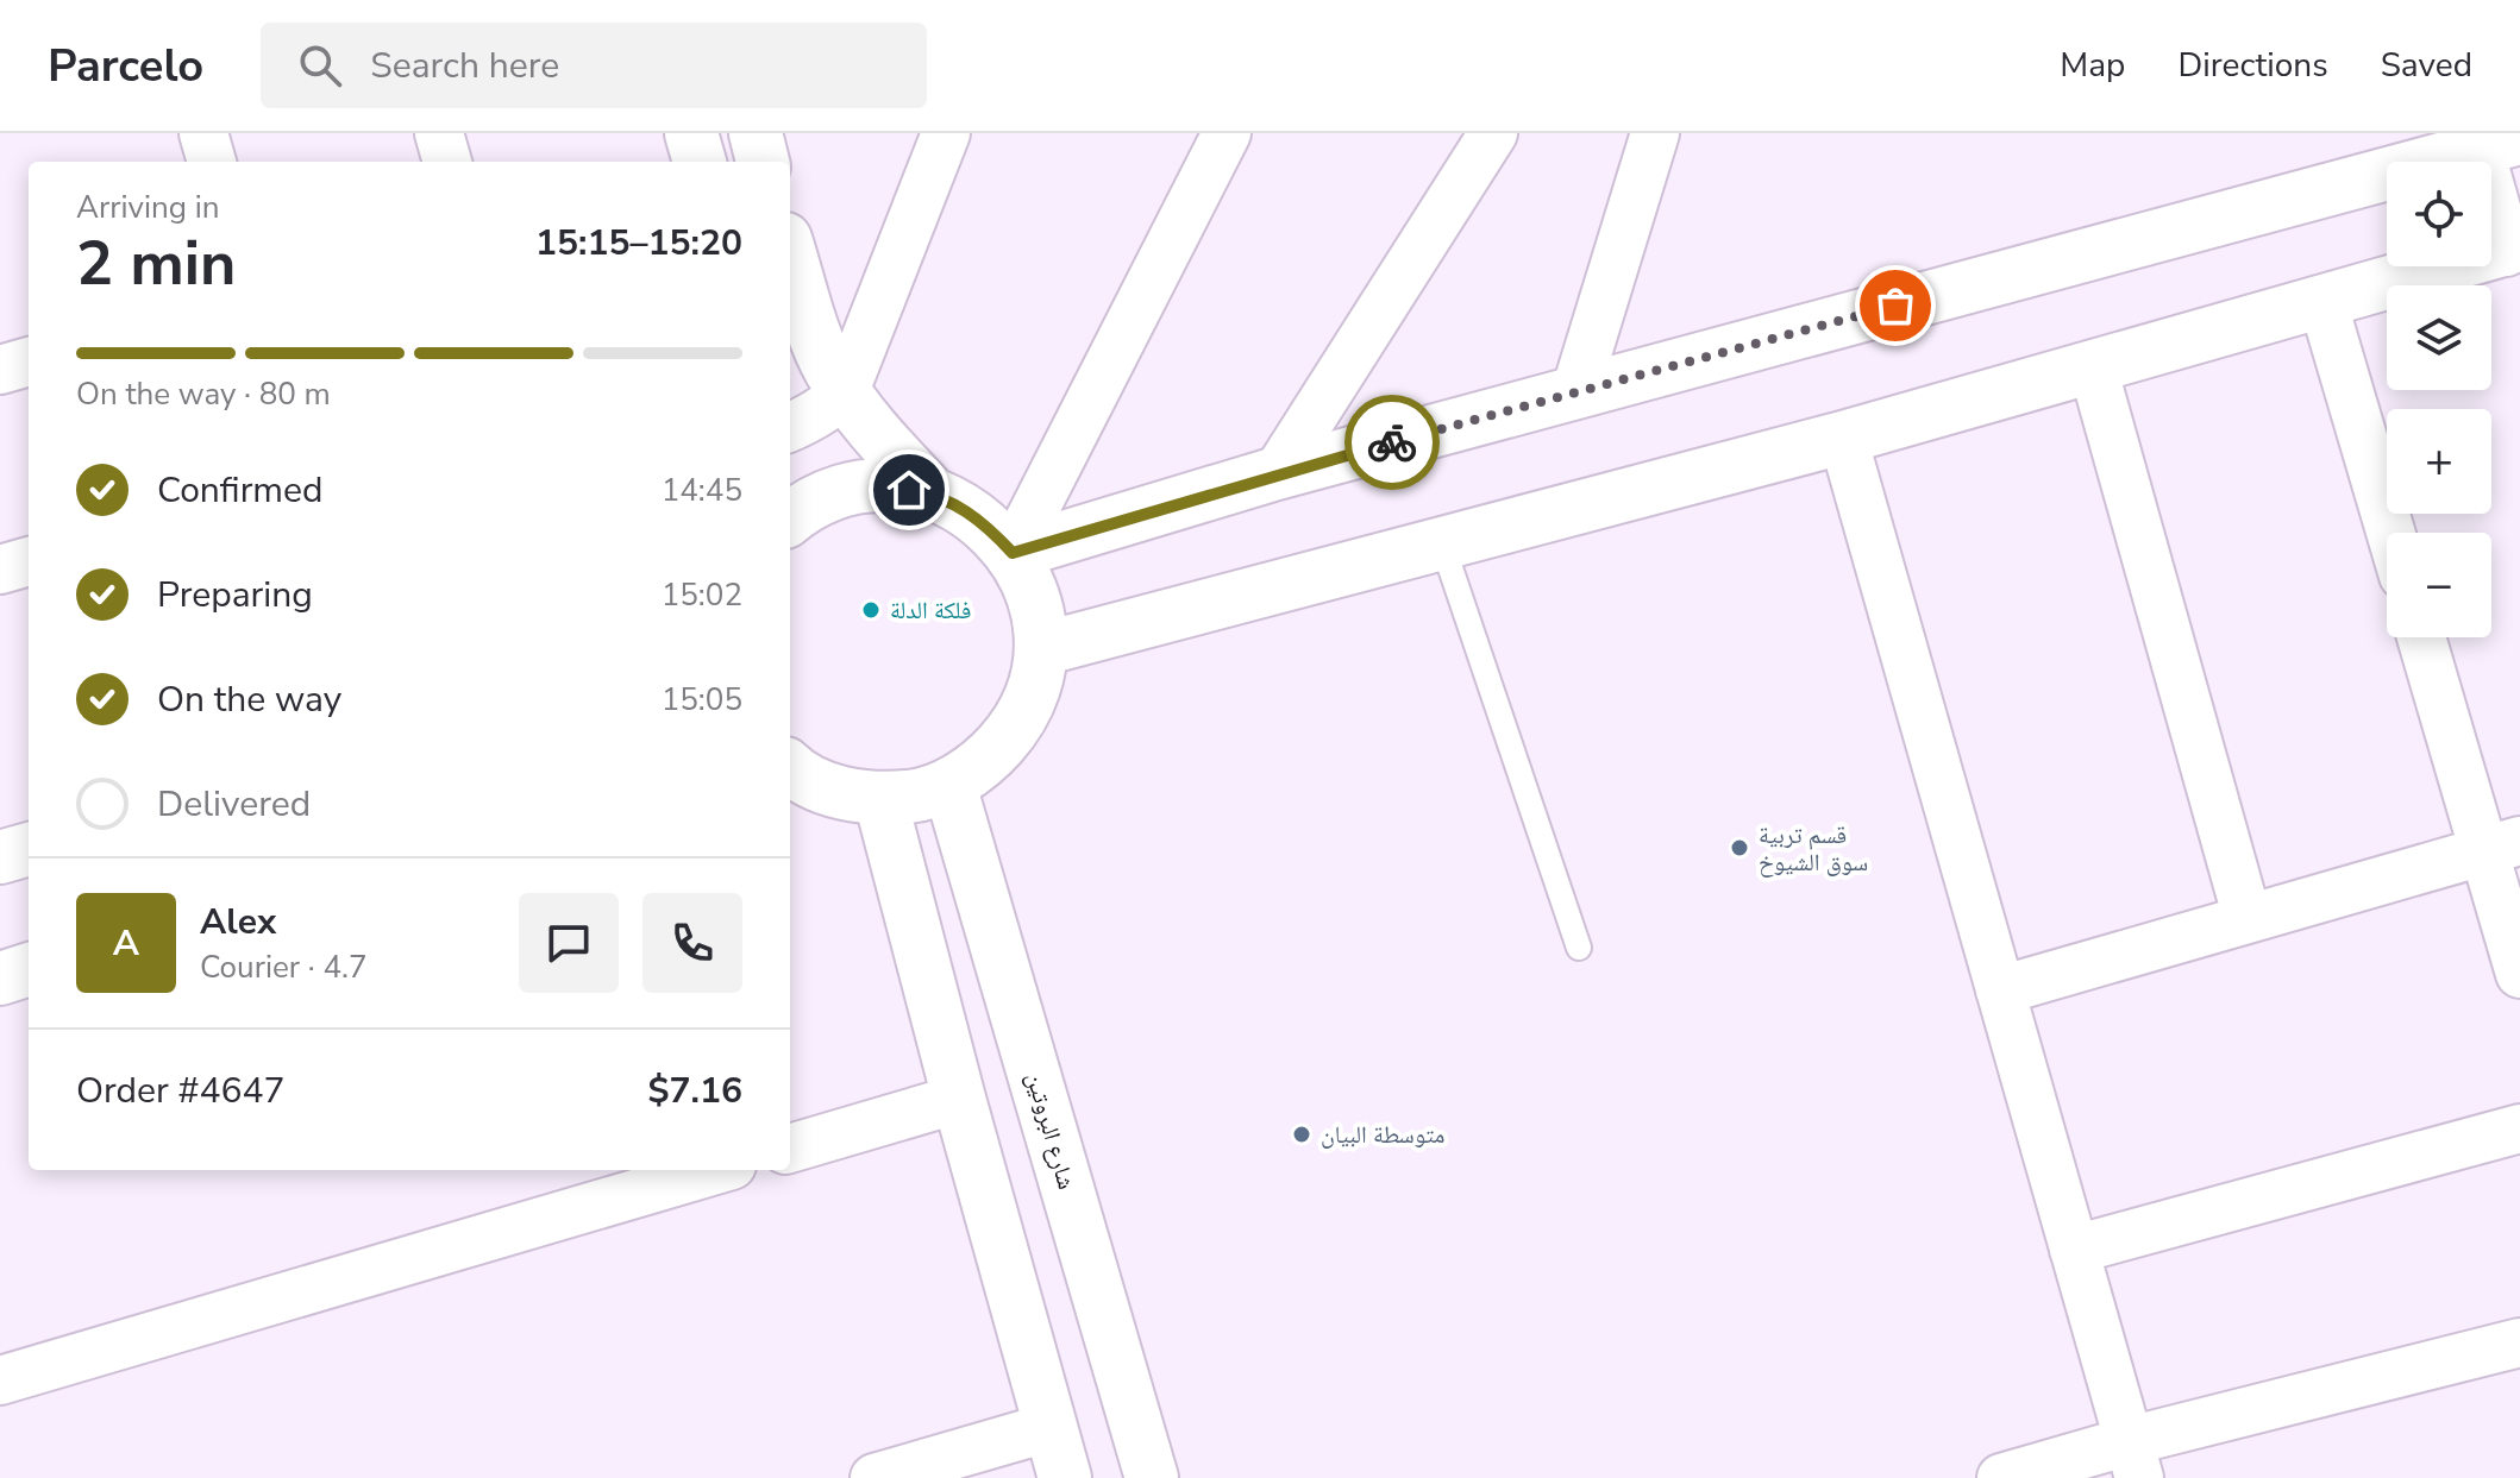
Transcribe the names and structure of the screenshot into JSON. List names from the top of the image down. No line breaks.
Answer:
{"streets":{"street":["شارع البروتين"]},"places":["فلكة الدلة","قسم تربية سوق الشيوخ","متوسطة البيان"],"page":{"header":"Parcelo","search":"Search here","nav":["Map","Directions","Saved"],"map_buttons":["+","−"],"heading":["2 min","Arriving in","15:15–15:20"],"panel":["Alex","Courier · 4.7","Order #4647","$7.16"],"bar":"On the way · 80 m","list":[["Confirmed","14:45"],["Preparing","15:02"],["On the way","15:05"],"Delivered"],"round":"A"}}
